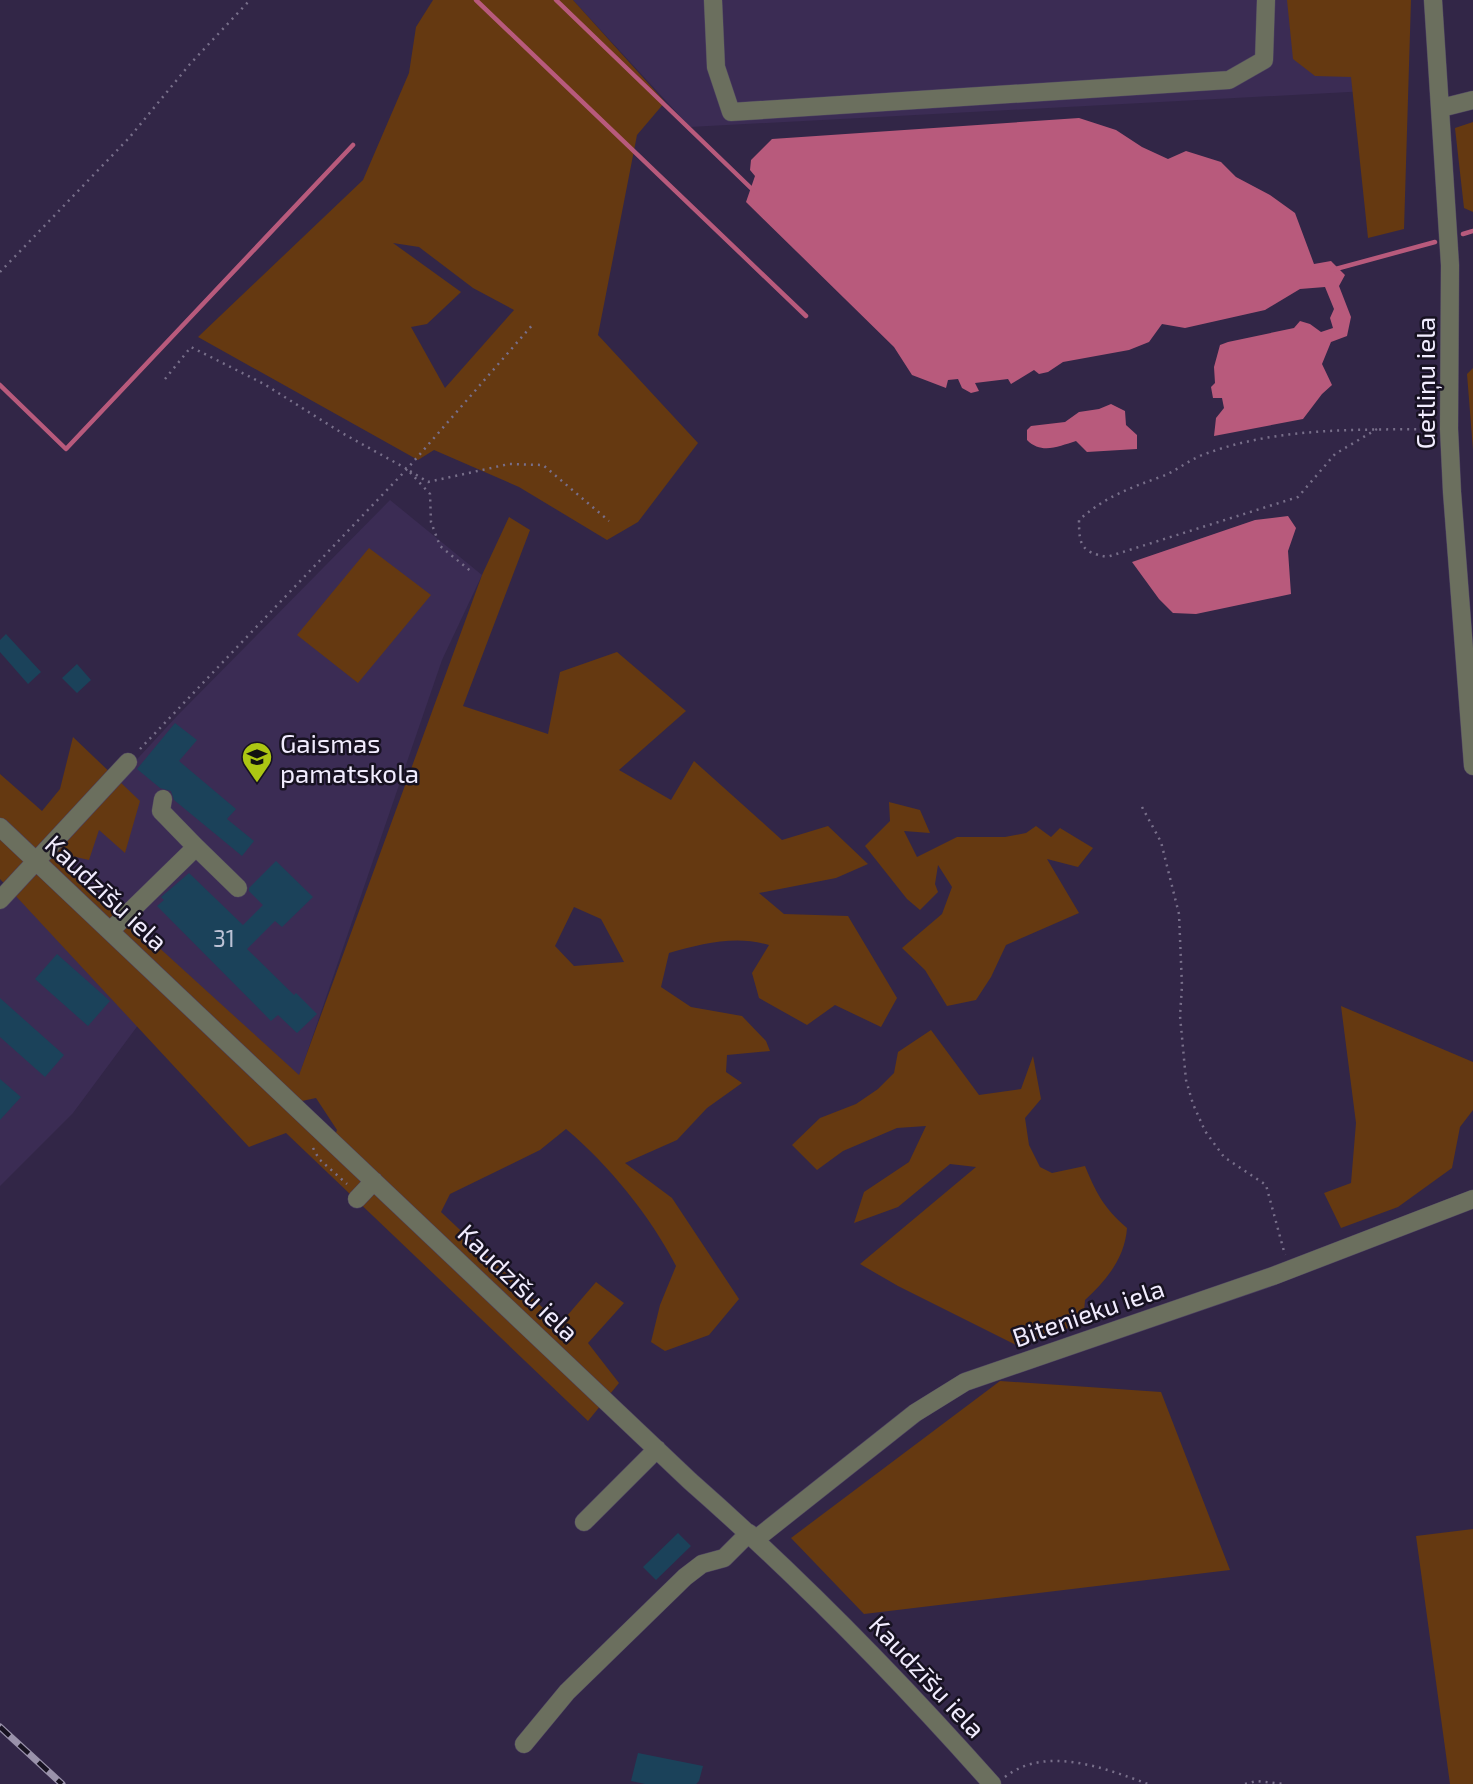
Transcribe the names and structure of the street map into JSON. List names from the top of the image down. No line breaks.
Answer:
{"streets":{"street":["Getliņu iela","Kaudzīšu iela","Bitenieku iela"]},"crossings":[["Kaudzīšu iela","Bitenieku iela"]],"places":{"school or university":["Gaismas pamatskola"]},"house_numbers":["31"]}
